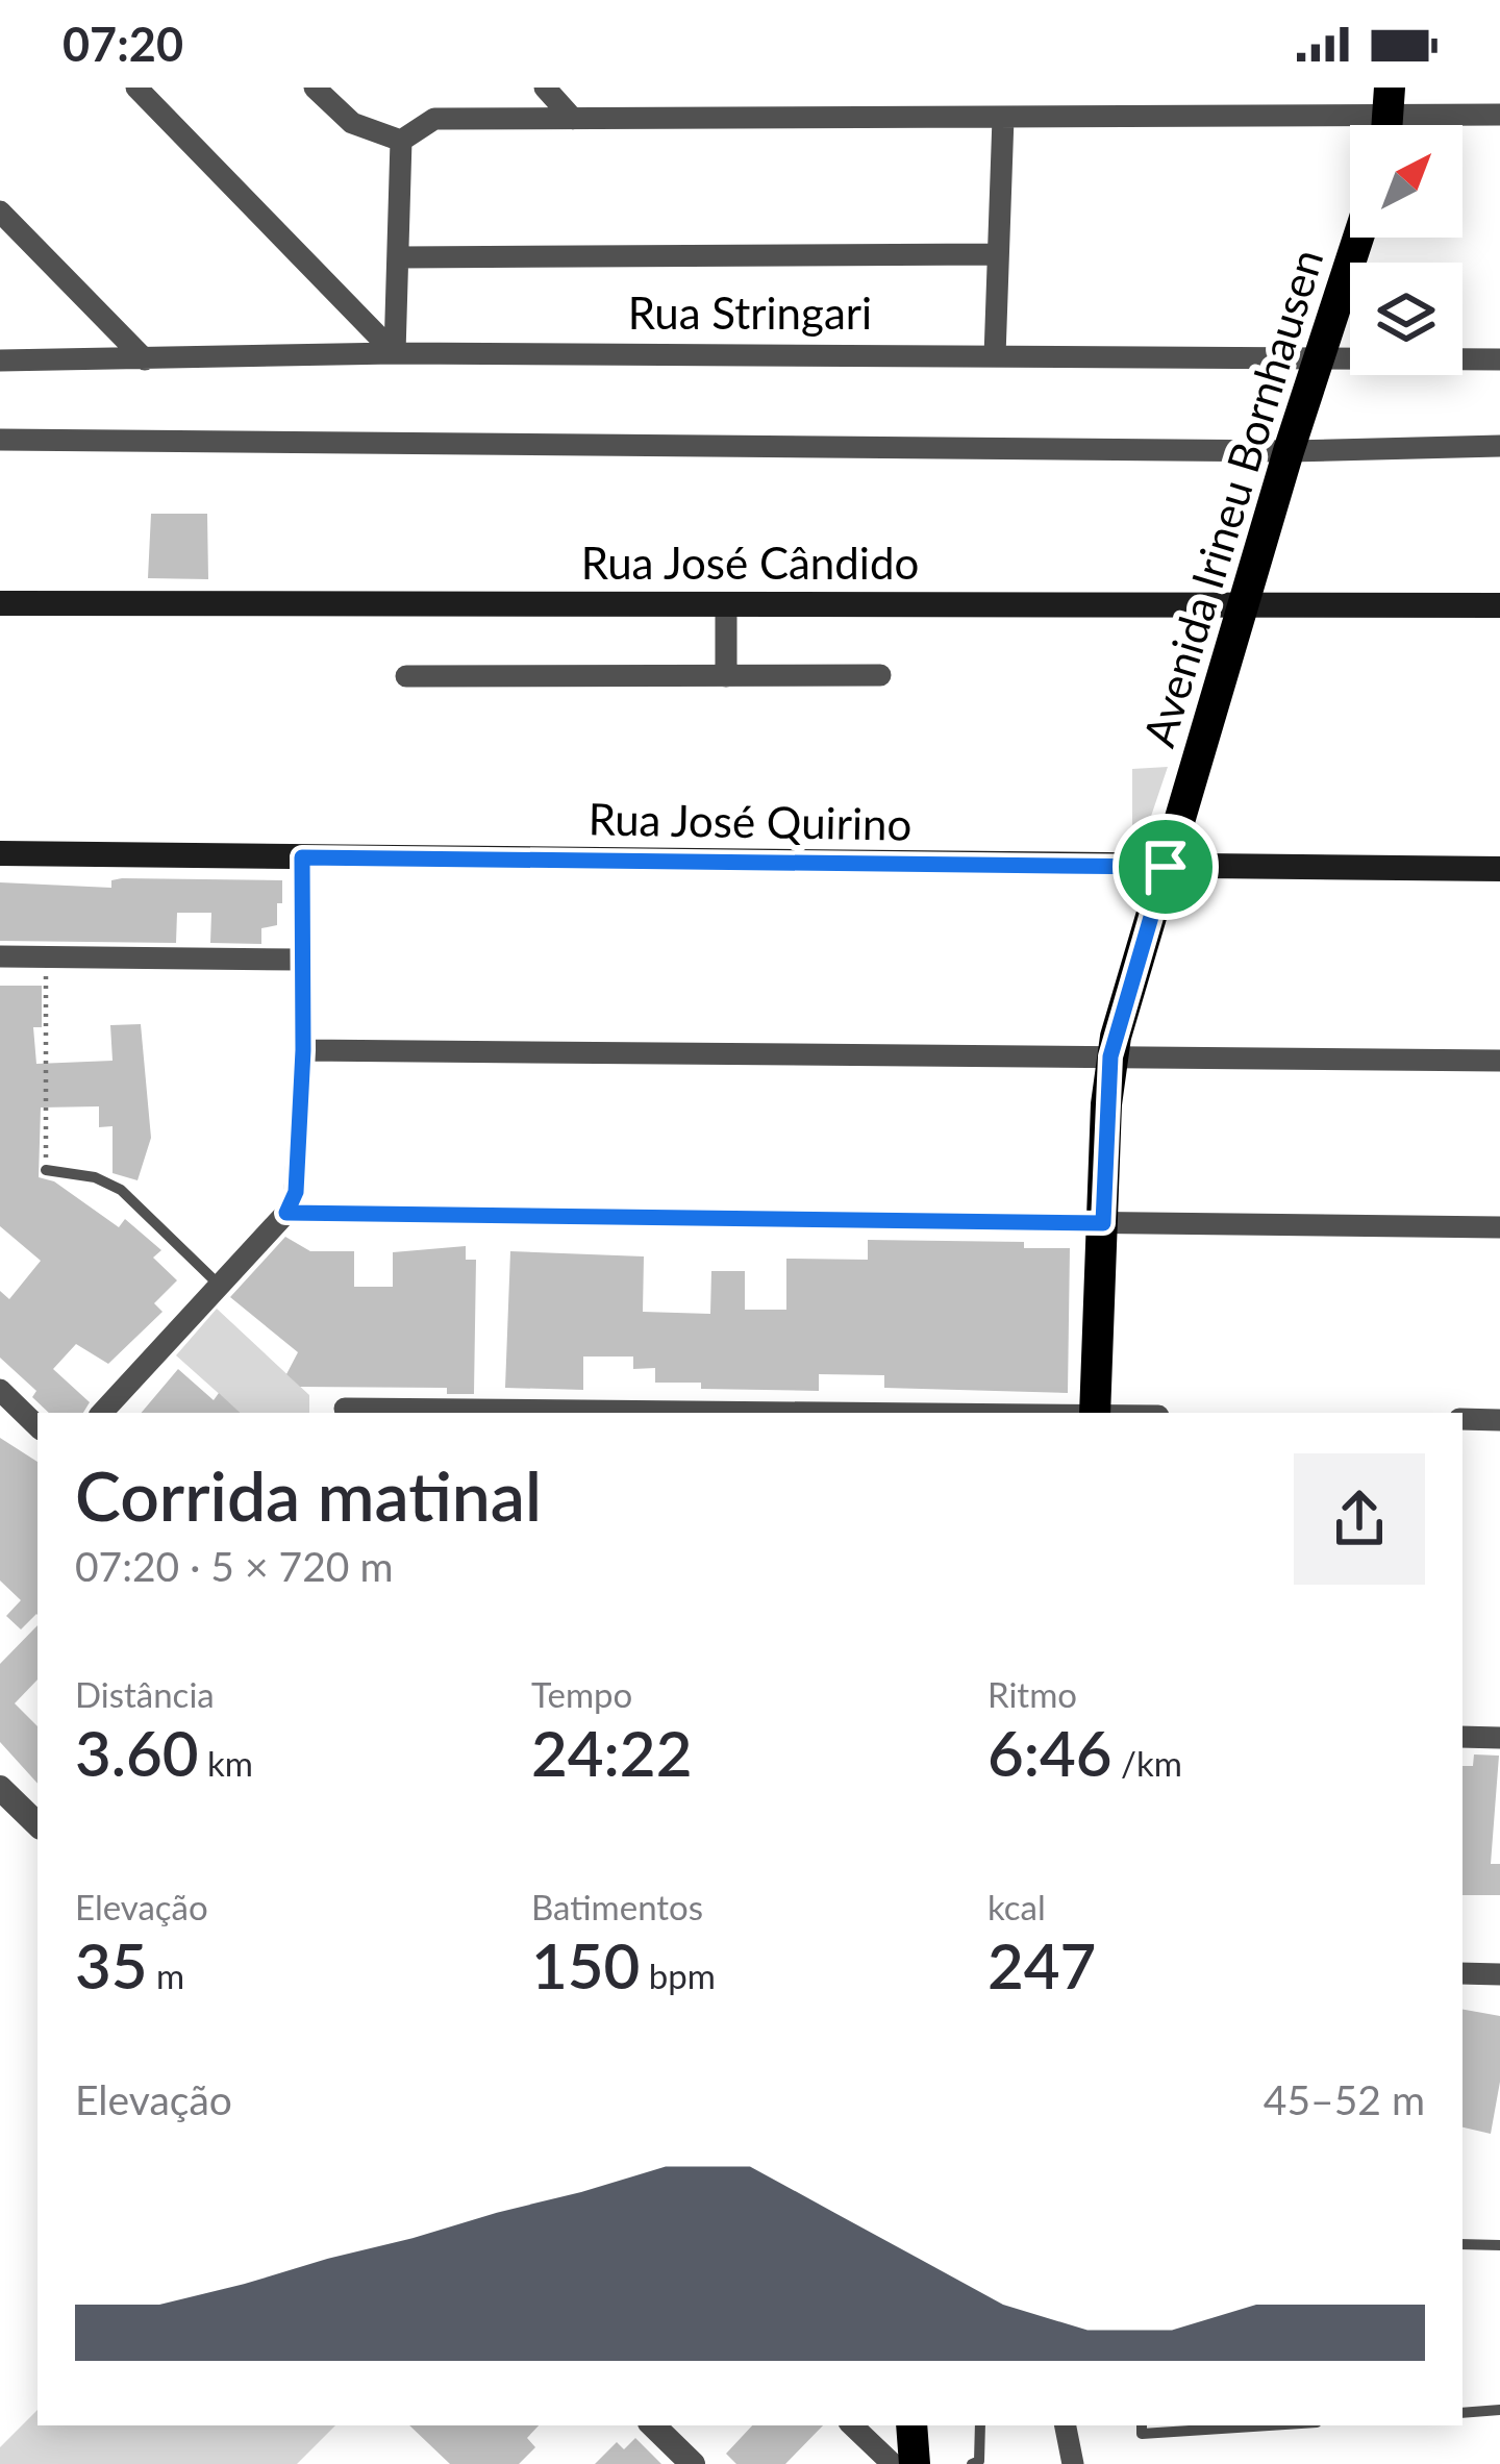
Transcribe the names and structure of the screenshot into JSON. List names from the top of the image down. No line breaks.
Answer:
{"streets":{"main road":["Avenida Irineu Bornhausen","Rua José Cândido","Rua José Quirino"],"street":["Rua Stringari"]},"crossings":[["Rua Stringari","Avenida Irineu Bornhausen"],["Avenida Irineu Bornhausen","Rua José Cândido"],["Avenida Irineu Bornhausen","Rua José Quirino"]],"north":"top right","page":{"status":"07:20","heading":["Corrida matinal","07:20 · 5 × 720 m"],"stats":[["Distância","3.60 km"],["Tempo","24:22"],["Ritmo","6:46 /km"],["Elevação","35 m"],["Batimentos","150 bpm"],["kcal","247"]],"chart":["Elevação","45–52 m"]}}
